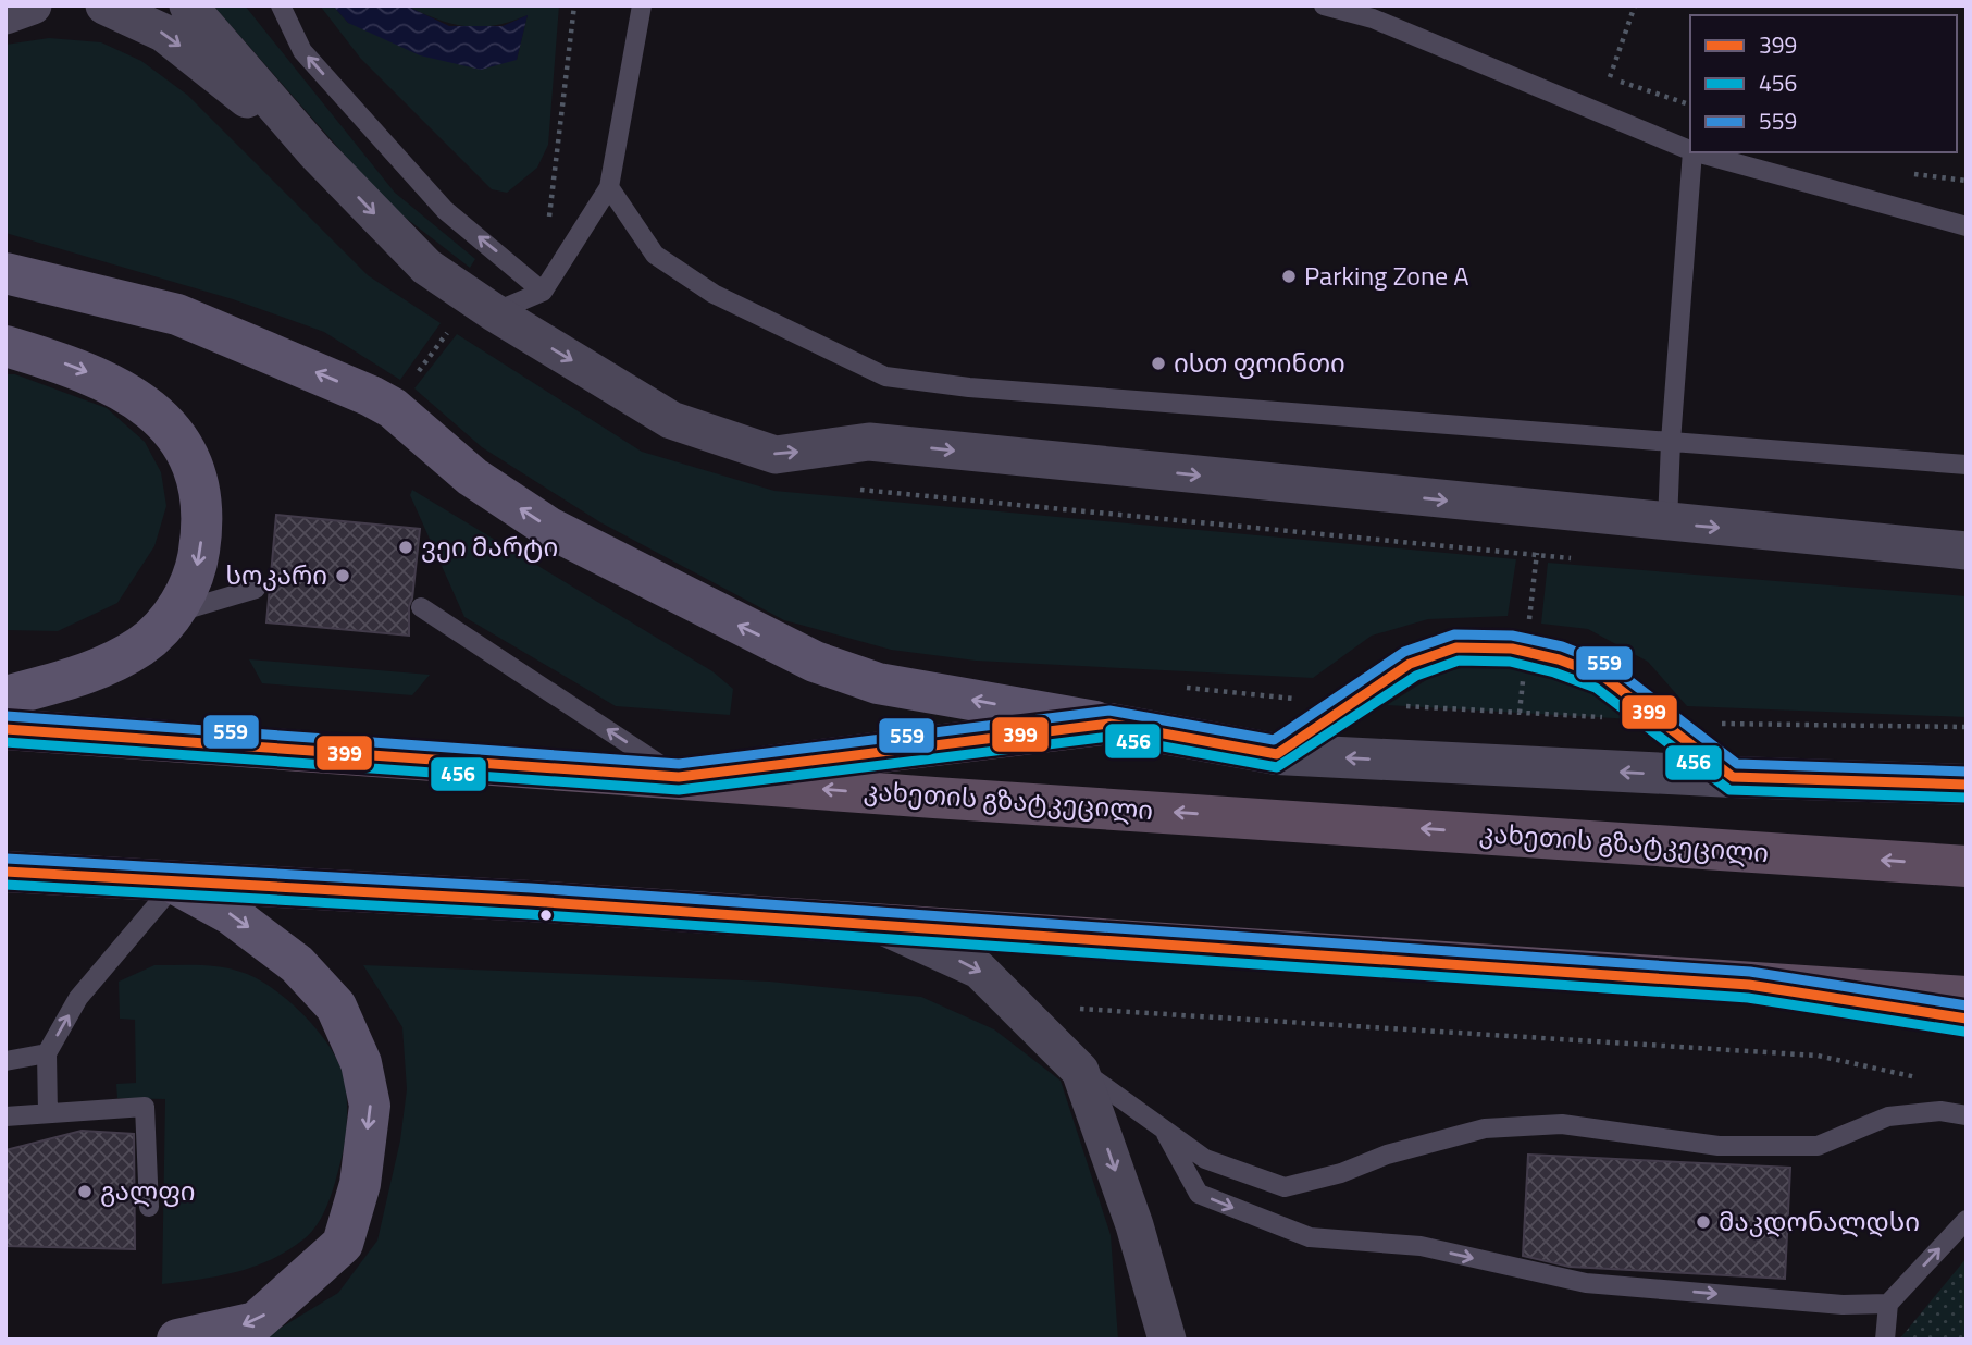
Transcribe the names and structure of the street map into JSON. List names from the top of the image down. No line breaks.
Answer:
{"streets":{"highway":["კახეთის გზატკეცილი"]},"places":["Parking Zone A","ისთ ფოინთი","ვეი მარტი","სოკარი","გალფი","მაკდონალდსი"],"lines":["transit line 559","transit line 399","transit line 456"],"legend":["399","456","559"]}
